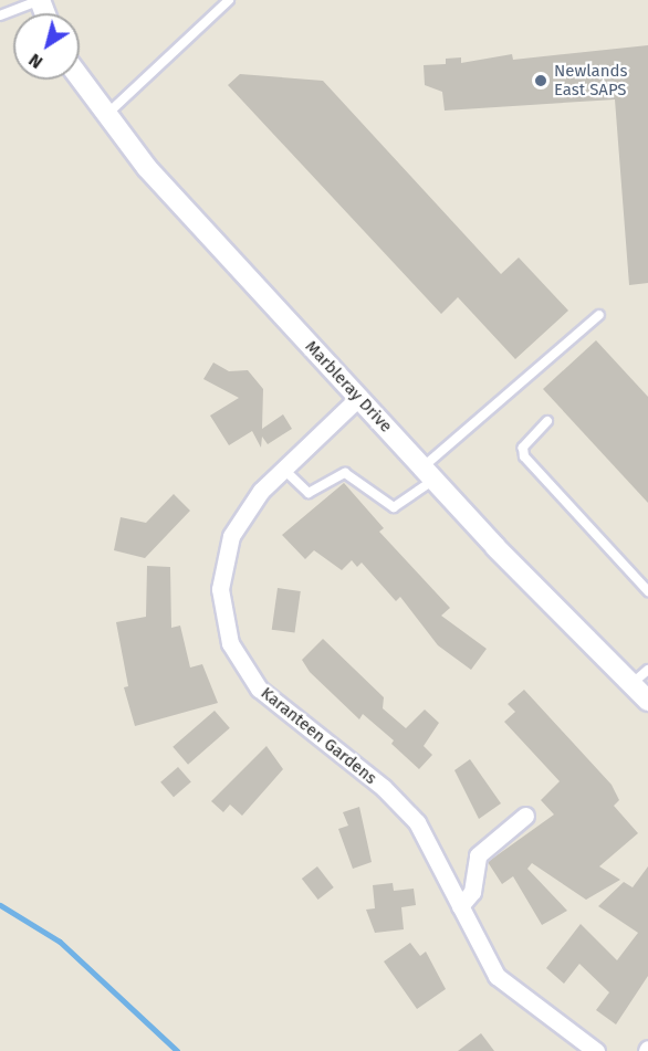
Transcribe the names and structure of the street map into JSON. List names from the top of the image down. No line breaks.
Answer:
{"streets":{"street":["Marbleray Drive","Karanteen Gardens"]},"crossings":[["Marbleray Drive","Karanteen Gardens"]],"places":["Newlands East SAPS"],"north":"bottom left"}
